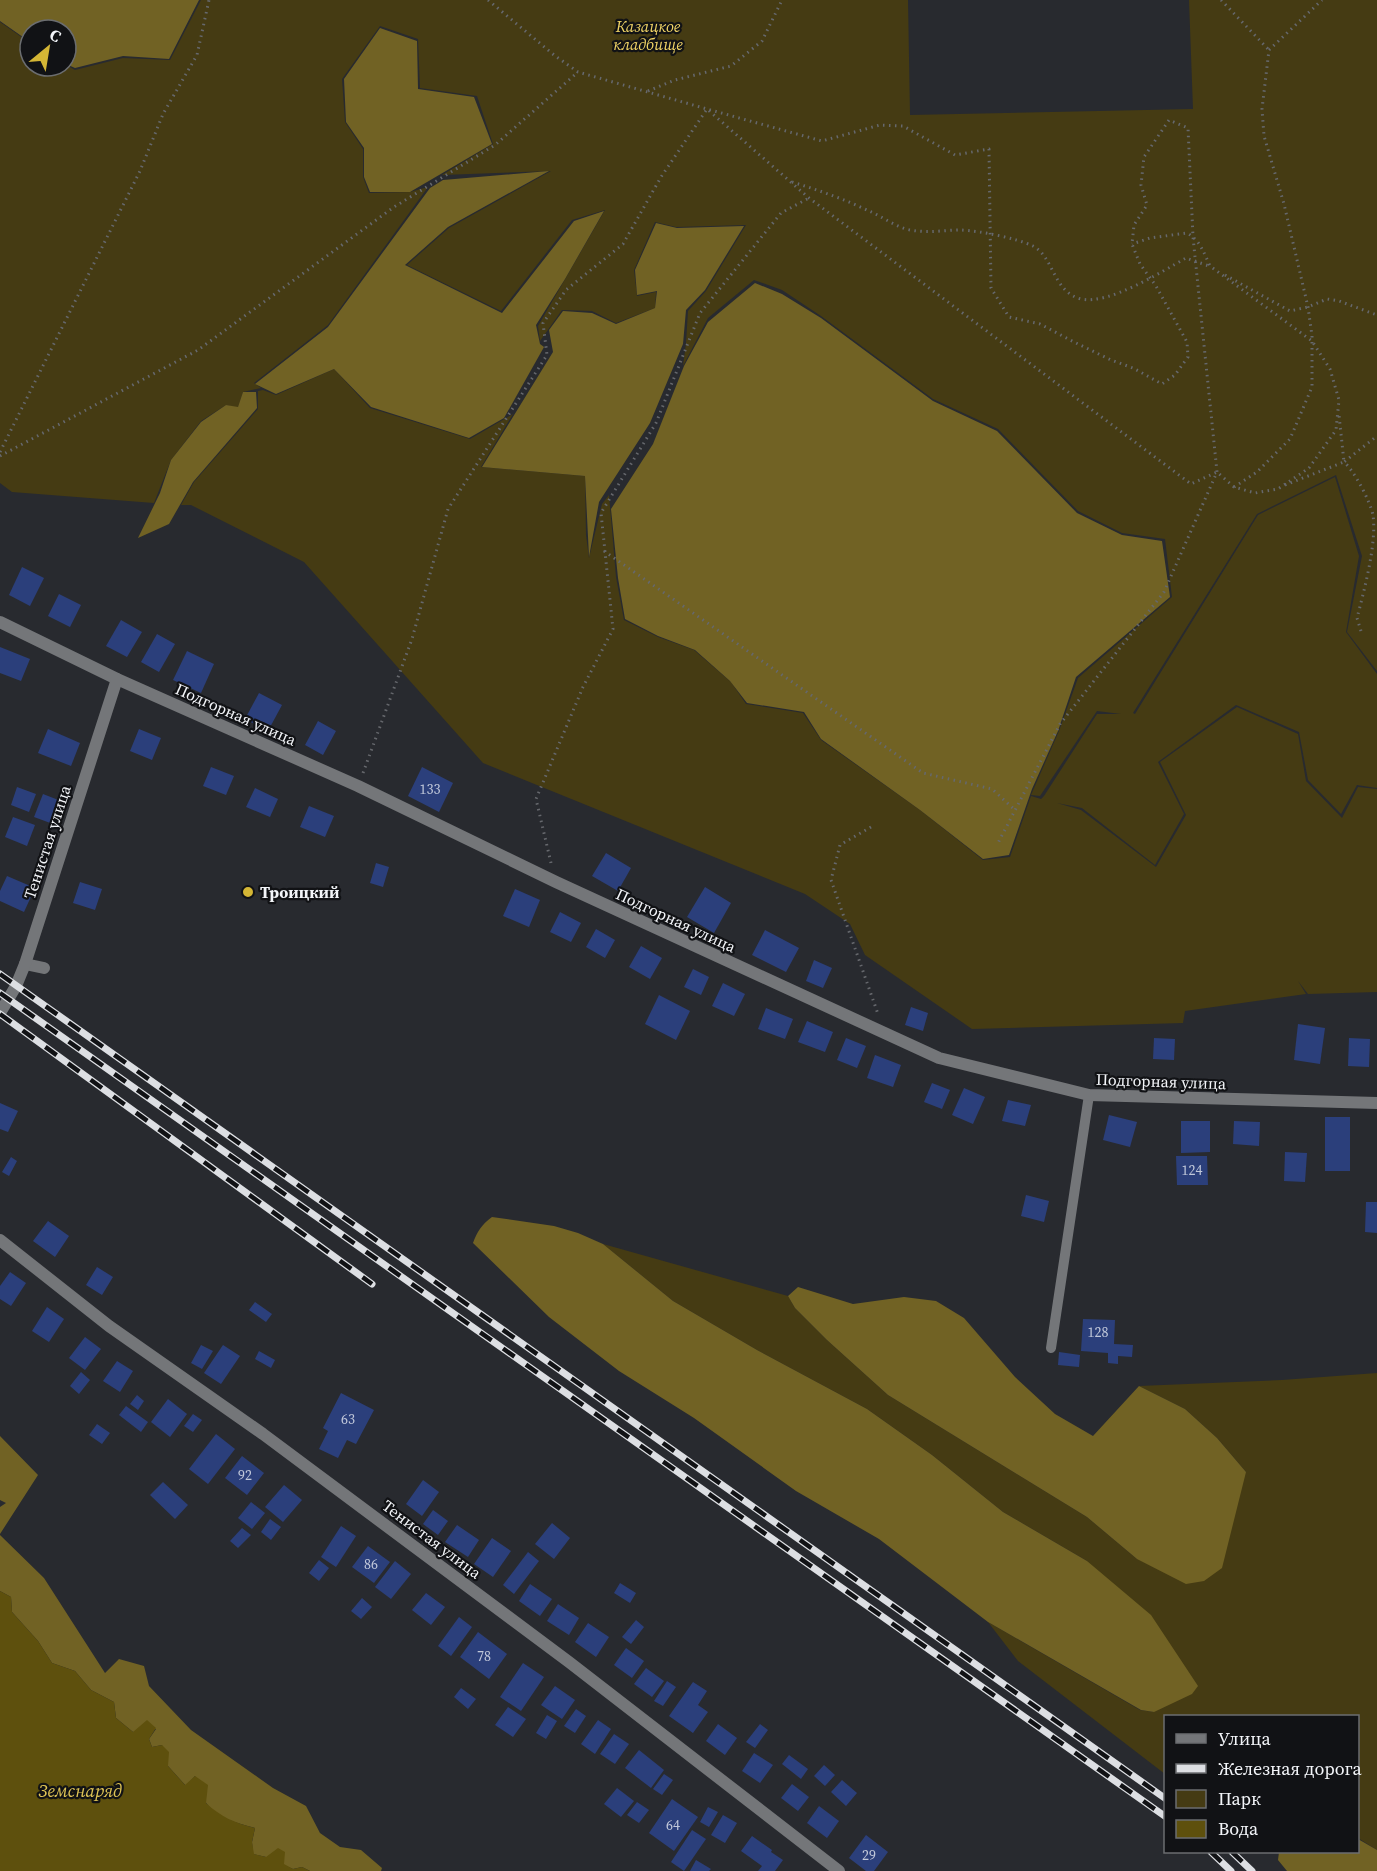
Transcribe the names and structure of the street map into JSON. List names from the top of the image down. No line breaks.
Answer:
{"streets":{"street":["Подгорная улица","Тенистая улица"]},"crossings":[["Подгорная улица","Тенистая улица"]],"water":["Земснаряд"],"parks":["Казацкое кладбище"],"places":["Троицкий"],"house_numbers":["133","124","128","63","92","86","78","64","29"],"legend":["Улица","Железная дорога","Парк","Вода"],"north":"top right"}
